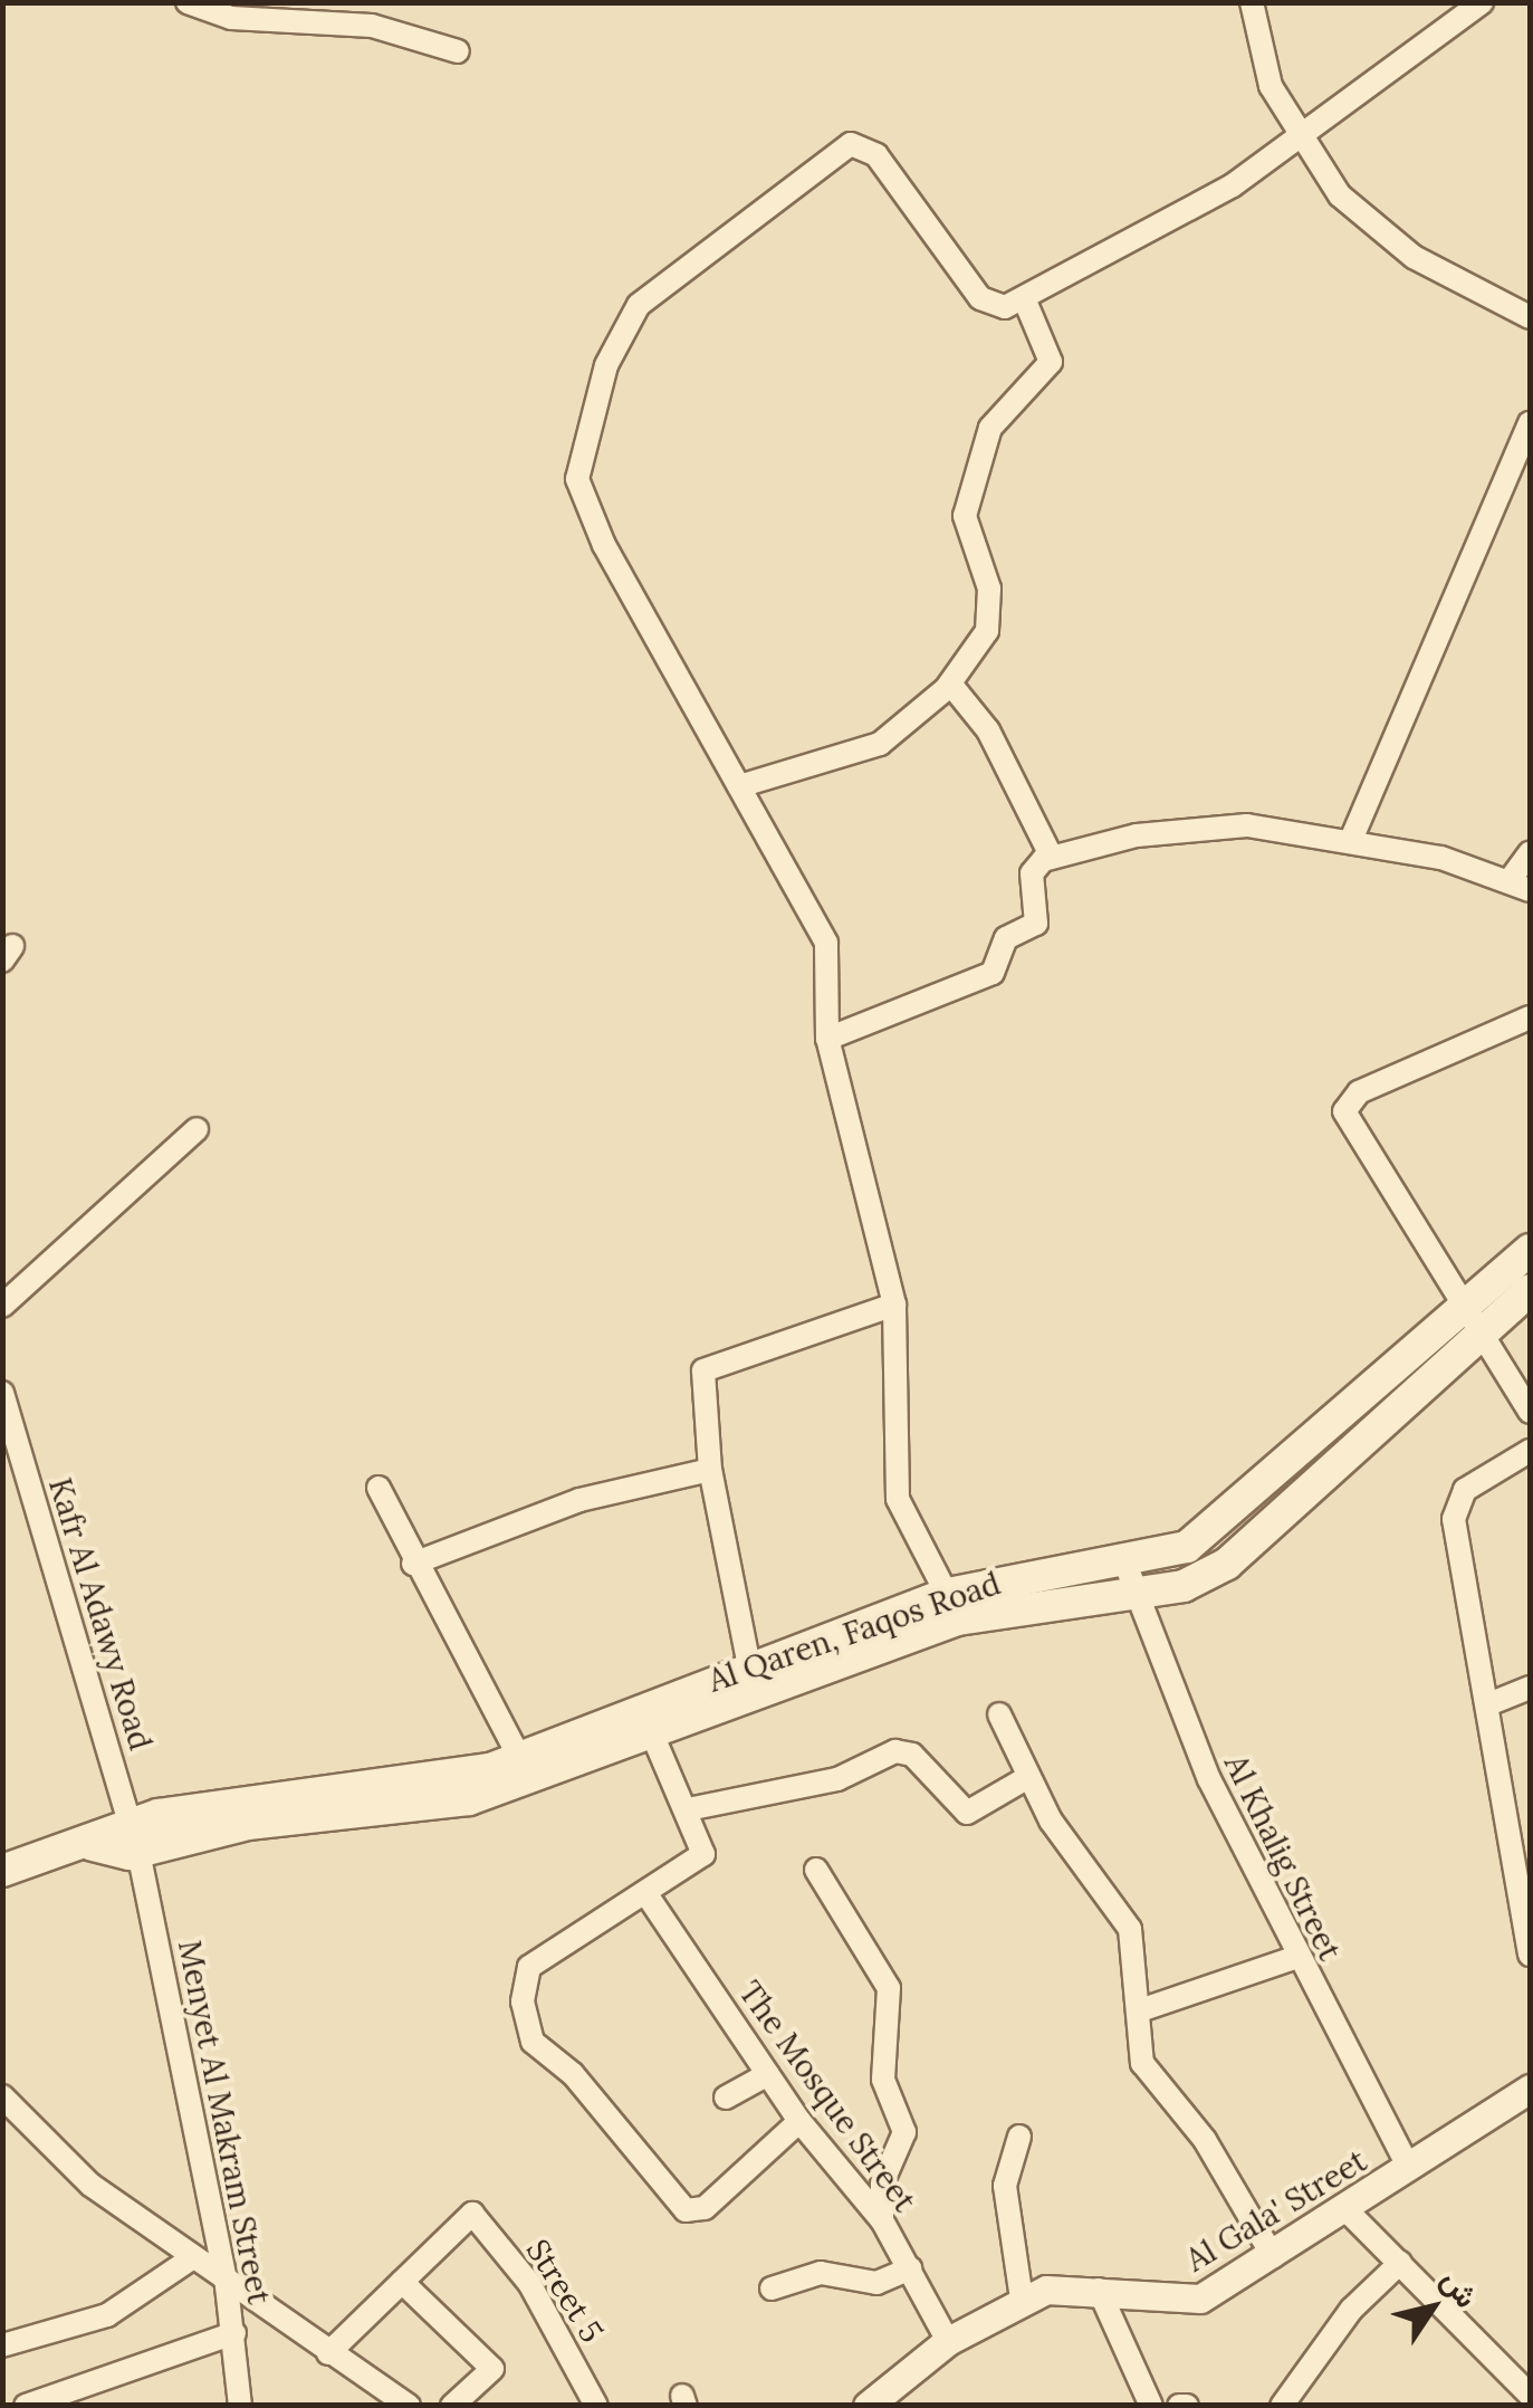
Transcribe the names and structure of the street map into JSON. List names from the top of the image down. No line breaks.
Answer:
{"streets":{"main road":["Al Qaren, Faqos Road"],"street":["Kafr Al Adawy Road","Al Khalig Street","The Mosque Street","Menyet Al Makram Street","Al Gala' Street","Street 5"]},"crossings":[["Kafr Al Adawy Road","Al Qaren, Faqos Road"],["Kafr Al Adawy Road","Menyet Al Makram Street"],["Al Qaren, Faqos Road","Al Khalig Street"],["Al Qaren, Faqos Road","Menyet Al Makram Street"],["Al Khalig Street","Al Gala' Street"],["The Mosque Street","Al Gala' Street"]],"north":"top right"}
